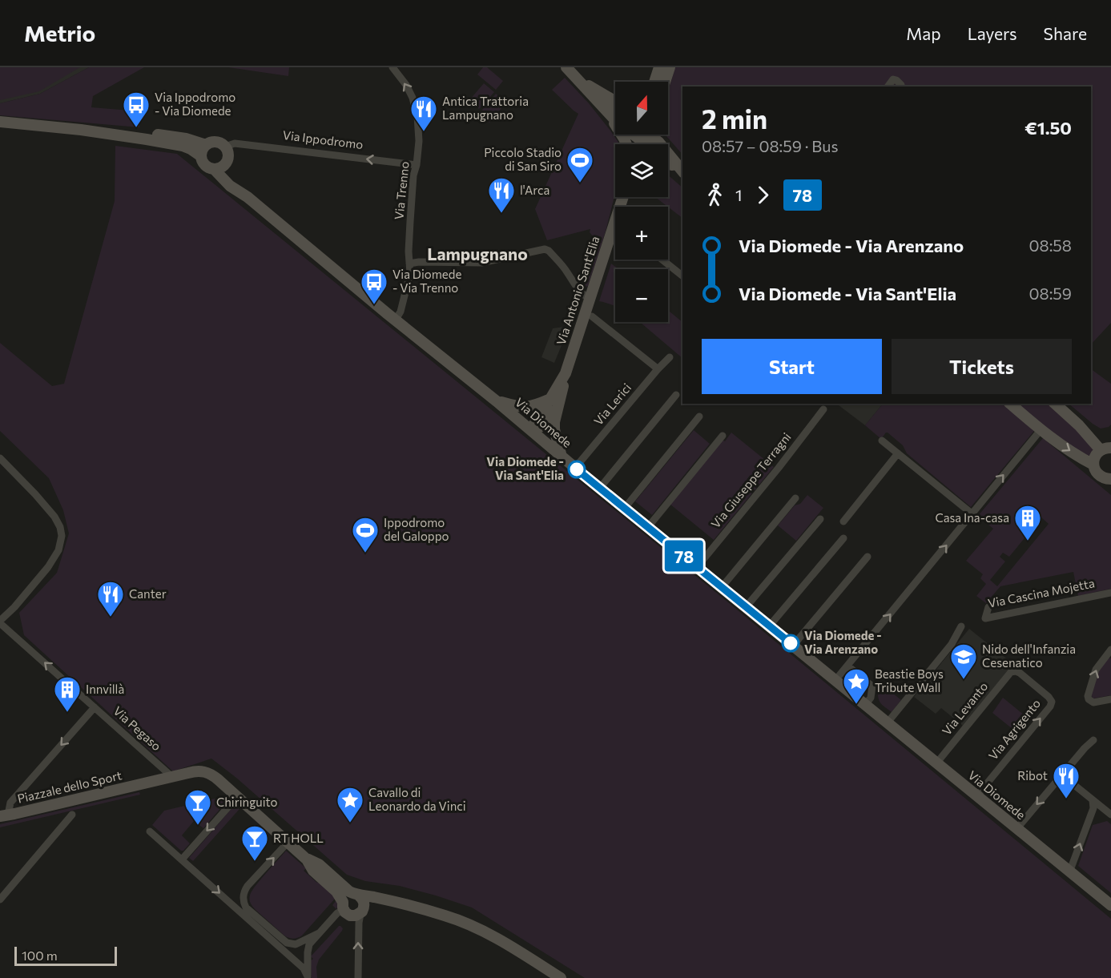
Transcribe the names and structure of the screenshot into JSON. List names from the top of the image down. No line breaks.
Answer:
{"streets":{"street":["Via Ippodromo","Via Trenno","Via Antonio Sant'Elia","Via Lerici","Via Diomede","Via Giuseppe Terragni","Via Cascina Mojetta","Via Levanto","Via Pegaso","Via Agrigento","Piazzale dello Sport"]},"crossings":[["Via Ippodromo","Via Trenno"],["Via Ippodromo","Via Diomede"],["Via Trenno","Via Diomede"],["Via Lerici","Via Diomede"],["Via Diomede","Via Giuseppe Terragni"],["Via Diomede","Via Levanto"],["Via Diomede","Via Agrigento"],["Via Levanto","Via Agrigento"],["Via Pegaso","Piazzale dello Sport"]],"one_way":["Via Ippodromo","Via Trenno","Via Pegaso"],"districts":["Lampugnano"],"places":{"bus stop":["Via Ippodromo - Via Diomede","Via Diomede - Via Trenno"],"restaurant":["Antica Trattoria Lampugnano","l'Arca","Canter","Ribot"],"sports":["Piccolo Stadio di San Siro","Ippodromo del Galoppo"],"other":["Via Diomede - Via Sant'Elia","Via Diomede - Via Arenzano"],"building":["Casa Ina-casa","Innvillà"],"school or university":["Nido dell'Infanzia Cesenatico"],"place":["Beastie Boys Tribute Wall","Cavallo di Leonardo da Vinci"],"bar":["Chiringuito","RT HOLL"]},"lines":["bus line 78"],"scale_bar":"100 m","north":"top","page":{"header":"Metrio","nav":["Map","Layers","Share"],"on_map":"78","map_buttons":["+","−"],"heading":["2 min","08:57 – 08:59 · Bus","€1.50"],"legs":["1","78"],"list":[{"name":"Via Diomede - Via Arenzano","value":"08:58"},{"name":"Via Diomede - Via Sant'Elia","value":"08:59"}],"buttons":["Start","Tickets"],"scale":"100 m"}}
